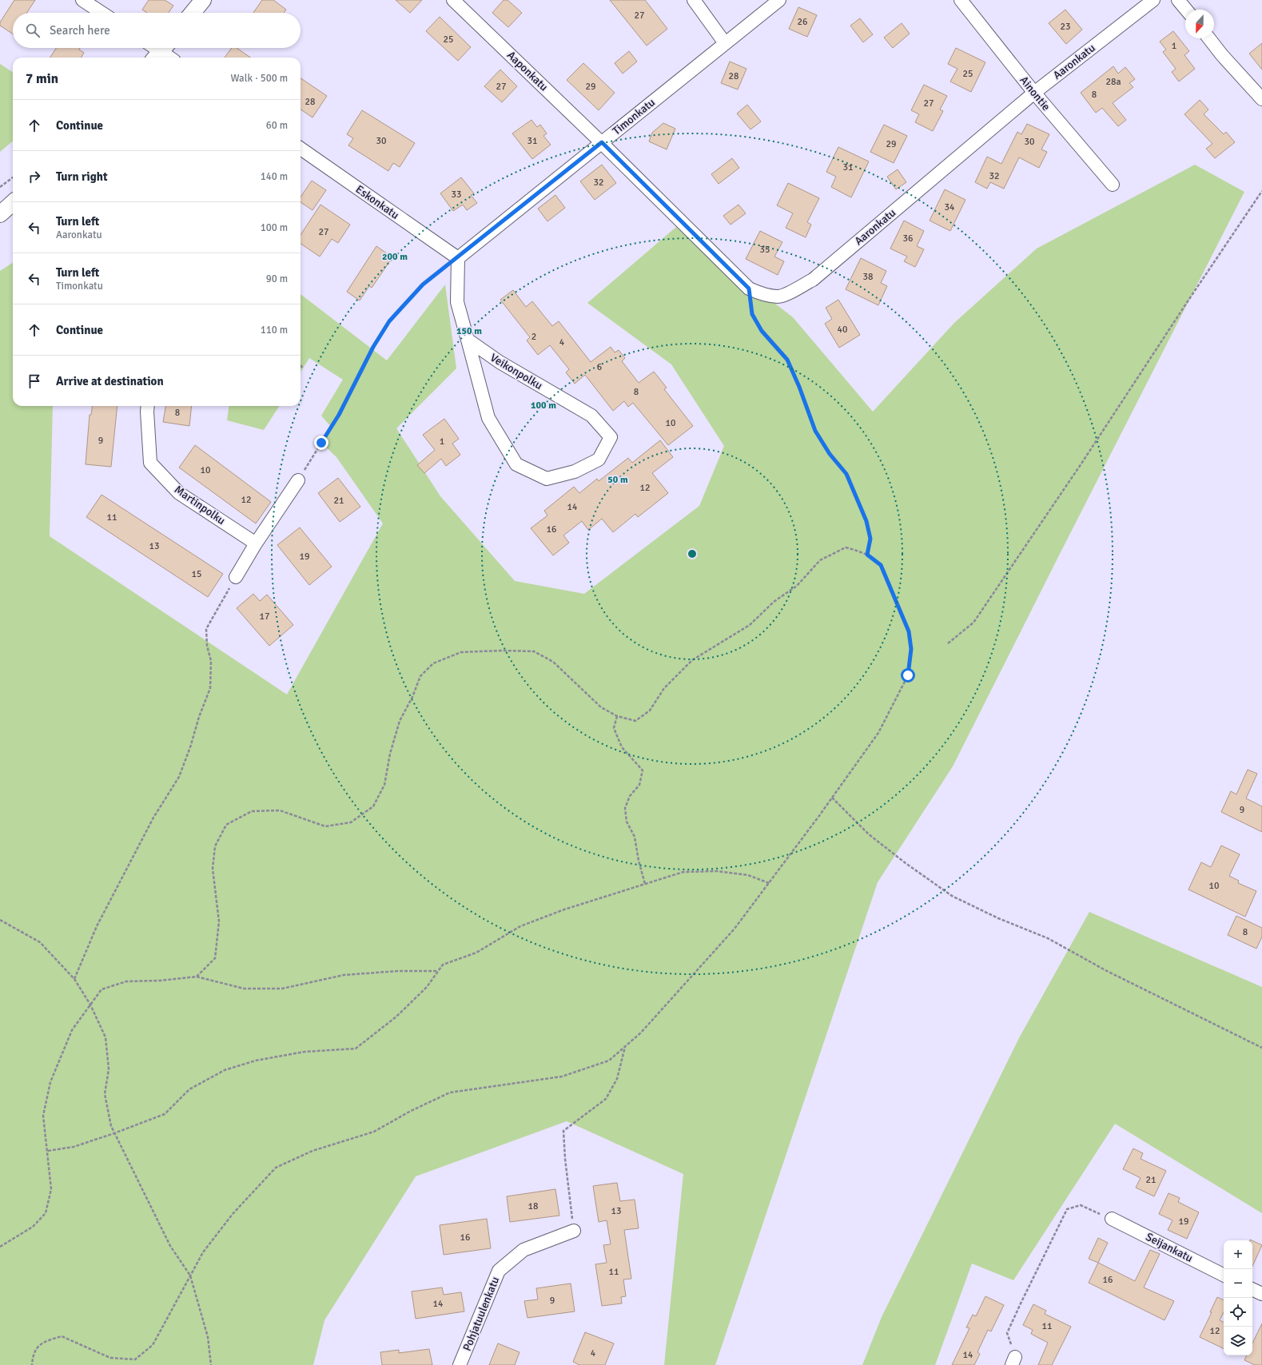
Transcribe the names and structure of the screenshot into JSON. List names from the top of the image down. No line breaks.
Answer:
{"streets":{"street":["Aaronkatu","Aaponkatu","Ainontie","Timonkatu","Eskonkatu","Veikonpolku","Martinpolku","Seijankatu","Pohjatuulenkatu"]},"crossings":[["Aaronkatu","Aaponkatu"],["Aaronkatu","Ainontie"],["Aaronkatu","Timonkatu"],["Aaponkatu","Timonkatu"],["Timonkatu","Eskonkatu"],["Timonkatu","Veikonpolku"],["Eskonkatu","Veikonpolku"]],"house_numbers":["27","26","23","25","1","25","28","28a","27","29","8","28","27","30","31","30","29","31","32","32","33","34","27","36","35","38","40","2","4","6","8","8","10","9","1","10","12","12","21","14","11","16","13","19","15","17","9","10","8","21","18","13","19","16","11","16","9","14","11","12","4","14"],"north":"bottom","page":{"search":"Search here","heading":["7 min","Walk · 500 m"],"list":[["Continue","60 m"],["Turn right","140 m"],["Turn left","Aaronkatu","100 m"],["Turn left","Timonkatu","90 m"],["Continue","110 m"],"Arrive at destination"],"map_buttons":["+","−"]},"rings":["200 m","150 m","100 m","50 m"]}
